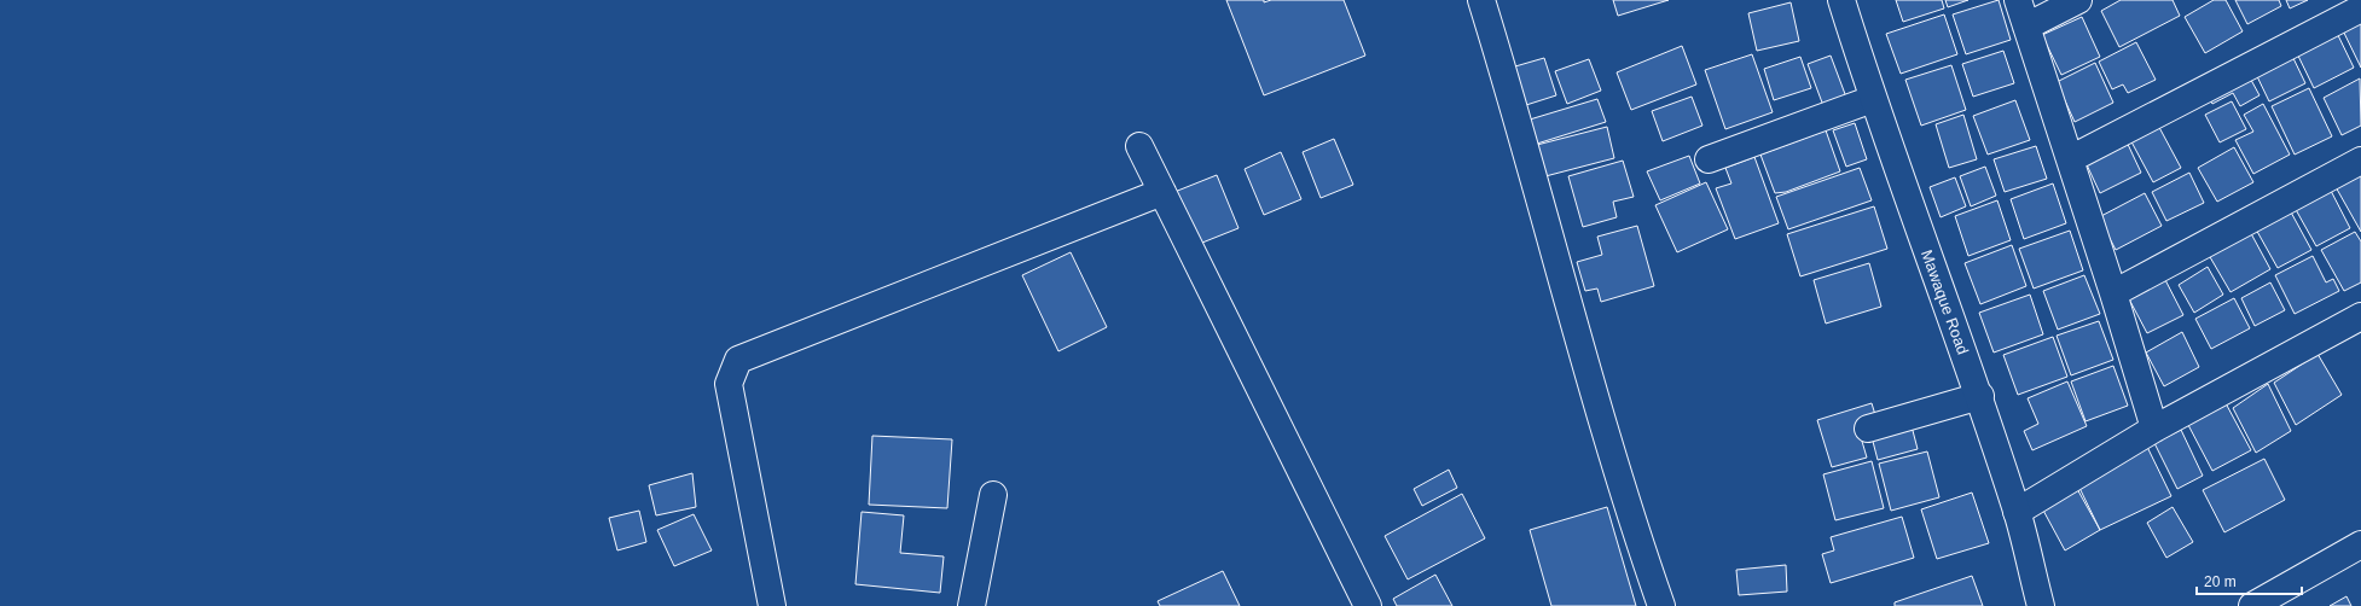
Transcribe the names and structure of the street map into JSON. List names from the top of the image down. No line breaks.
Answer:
{"streets":{"street":["Mawaque Road"]},"scale_bar":"20 m"}
